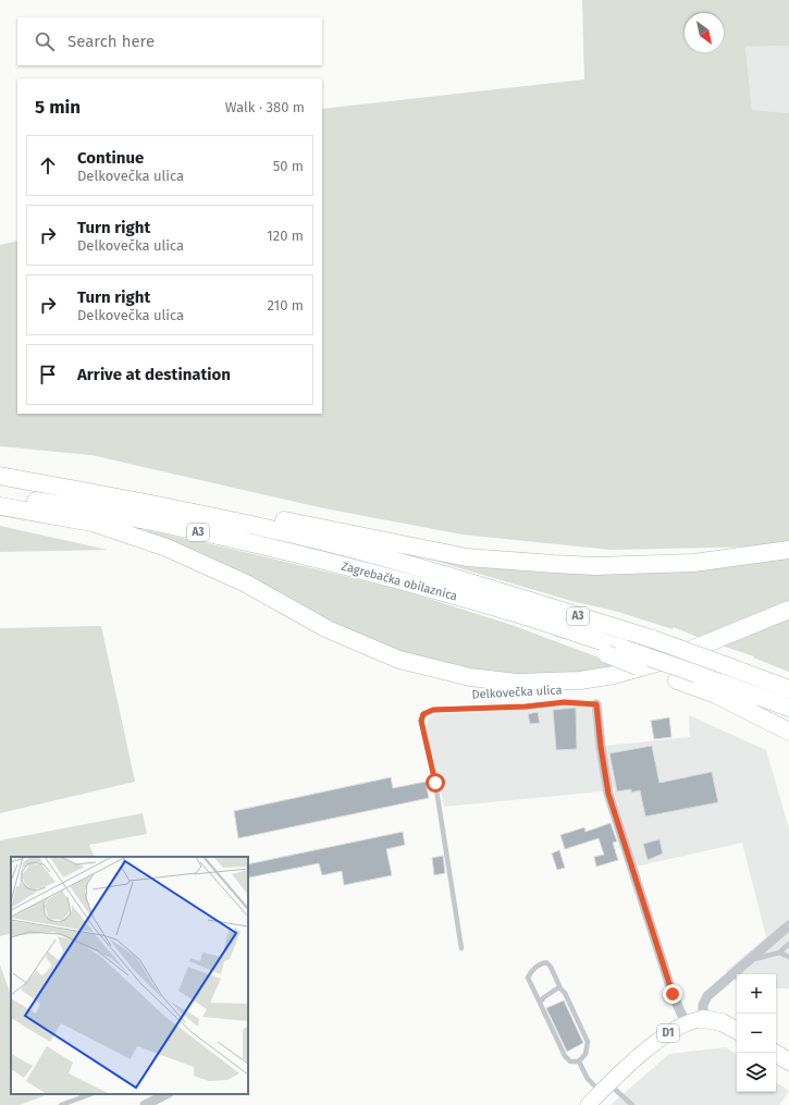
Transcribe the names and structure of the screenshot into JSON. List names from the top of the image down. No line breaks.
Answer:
{"streets":{"highway":["A3","Zagrebačka obilaznica"],"main road":["D1"],"street":["Delkovečka ulica"]},"crossings":[["Delkovečka ulica","D1"]],"north":"bottom right","page":{"search":"Search here","heading":["5 min","Walk · 380 m"],"list":[["Continue","Delkovečka ulica","50 m"],["Turn right","Delkovečka ulica","120 m"],["Turn right","Delkovečka ulica","210 m"],"Arrive at destination"],"map_buttons":["+","−"]}}
